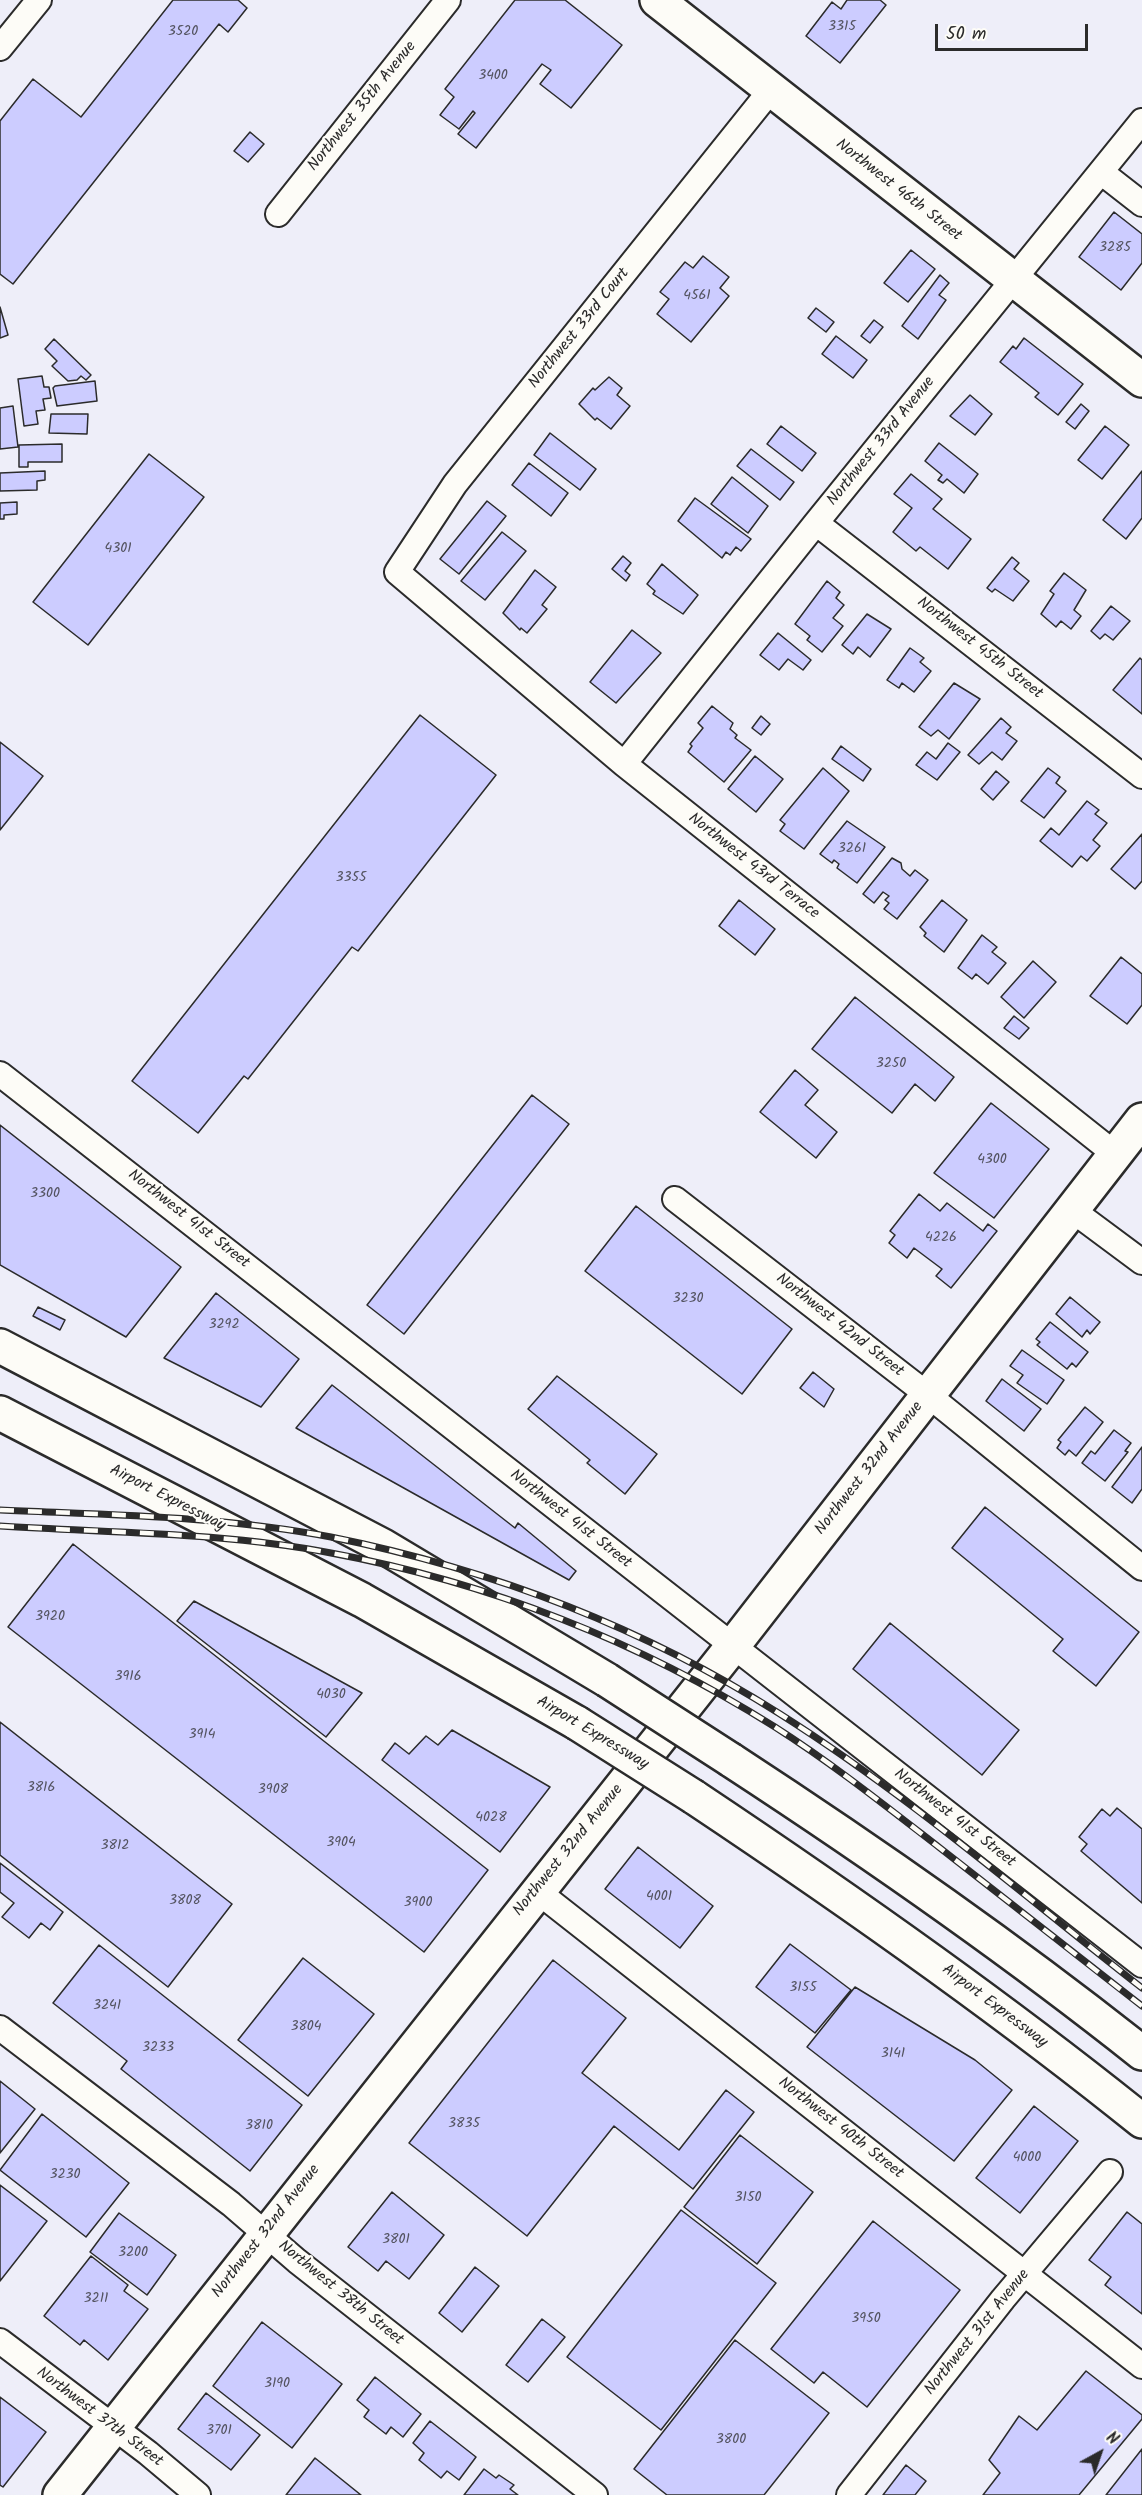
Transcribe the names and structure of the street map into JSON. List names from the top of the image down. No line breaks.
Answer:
{"streets":{"main road":["Northwest 46th Street","Northwest 32nd Avenue","Airport Expressway"],"street":["Northwest 35th Avenue","Northwest 33rd Court","Northwest 33rd Avenue","Northwest 45th Street","Northwest 43rd Terrace","Northwest 41st Street","Northwest 42nd Street","Northwest 40th Street","Northwest 38th Street","Northwest 31st Avenue","Northwest 37th Street"]},"crossings":[["Northwest 46th Street","Northwest 33rd Court"],["Northwest 46th Street","Northwest 33rd Avenue"],["Northwest 33rd Court","Northwest 43rd Terrace"],["Northwest 33rd Avenue","Northwest 45th Street"],["Northwest 33rd Avenue","Northwest 43rd Terrace"],["Northwest 43rd Terrace","Northwest 32nd Avenue"],["Northwest 41st Street","Northwest 32nd Avenue"],["Northwest 42nd Street","Northwest 32nd Avenue"],["Northwest 32nd Avenue","Northwest 40th Street"],["Northwest 32nd Avenue","Northwest 38th Street"],["Northwest 32nd Avenue","Northwest 37th Street"],["Northwest 40th Street","Northwest 31st Avenue"]],"house_numbers":["3315","3520","3400","3285","4561","4301","3261","3355","3250","4300","3300","4226","3230","3292","3920","3916","4030","3914","3816","3908","4028","3904","3812","4001","3808","3900","3155","3241","3804","3233","3141","3835","3810","4000","3230","3150","3801","3200","3211","3950","3190","3701","3800"],"scale_bar":"50 m","north":"top right"}
